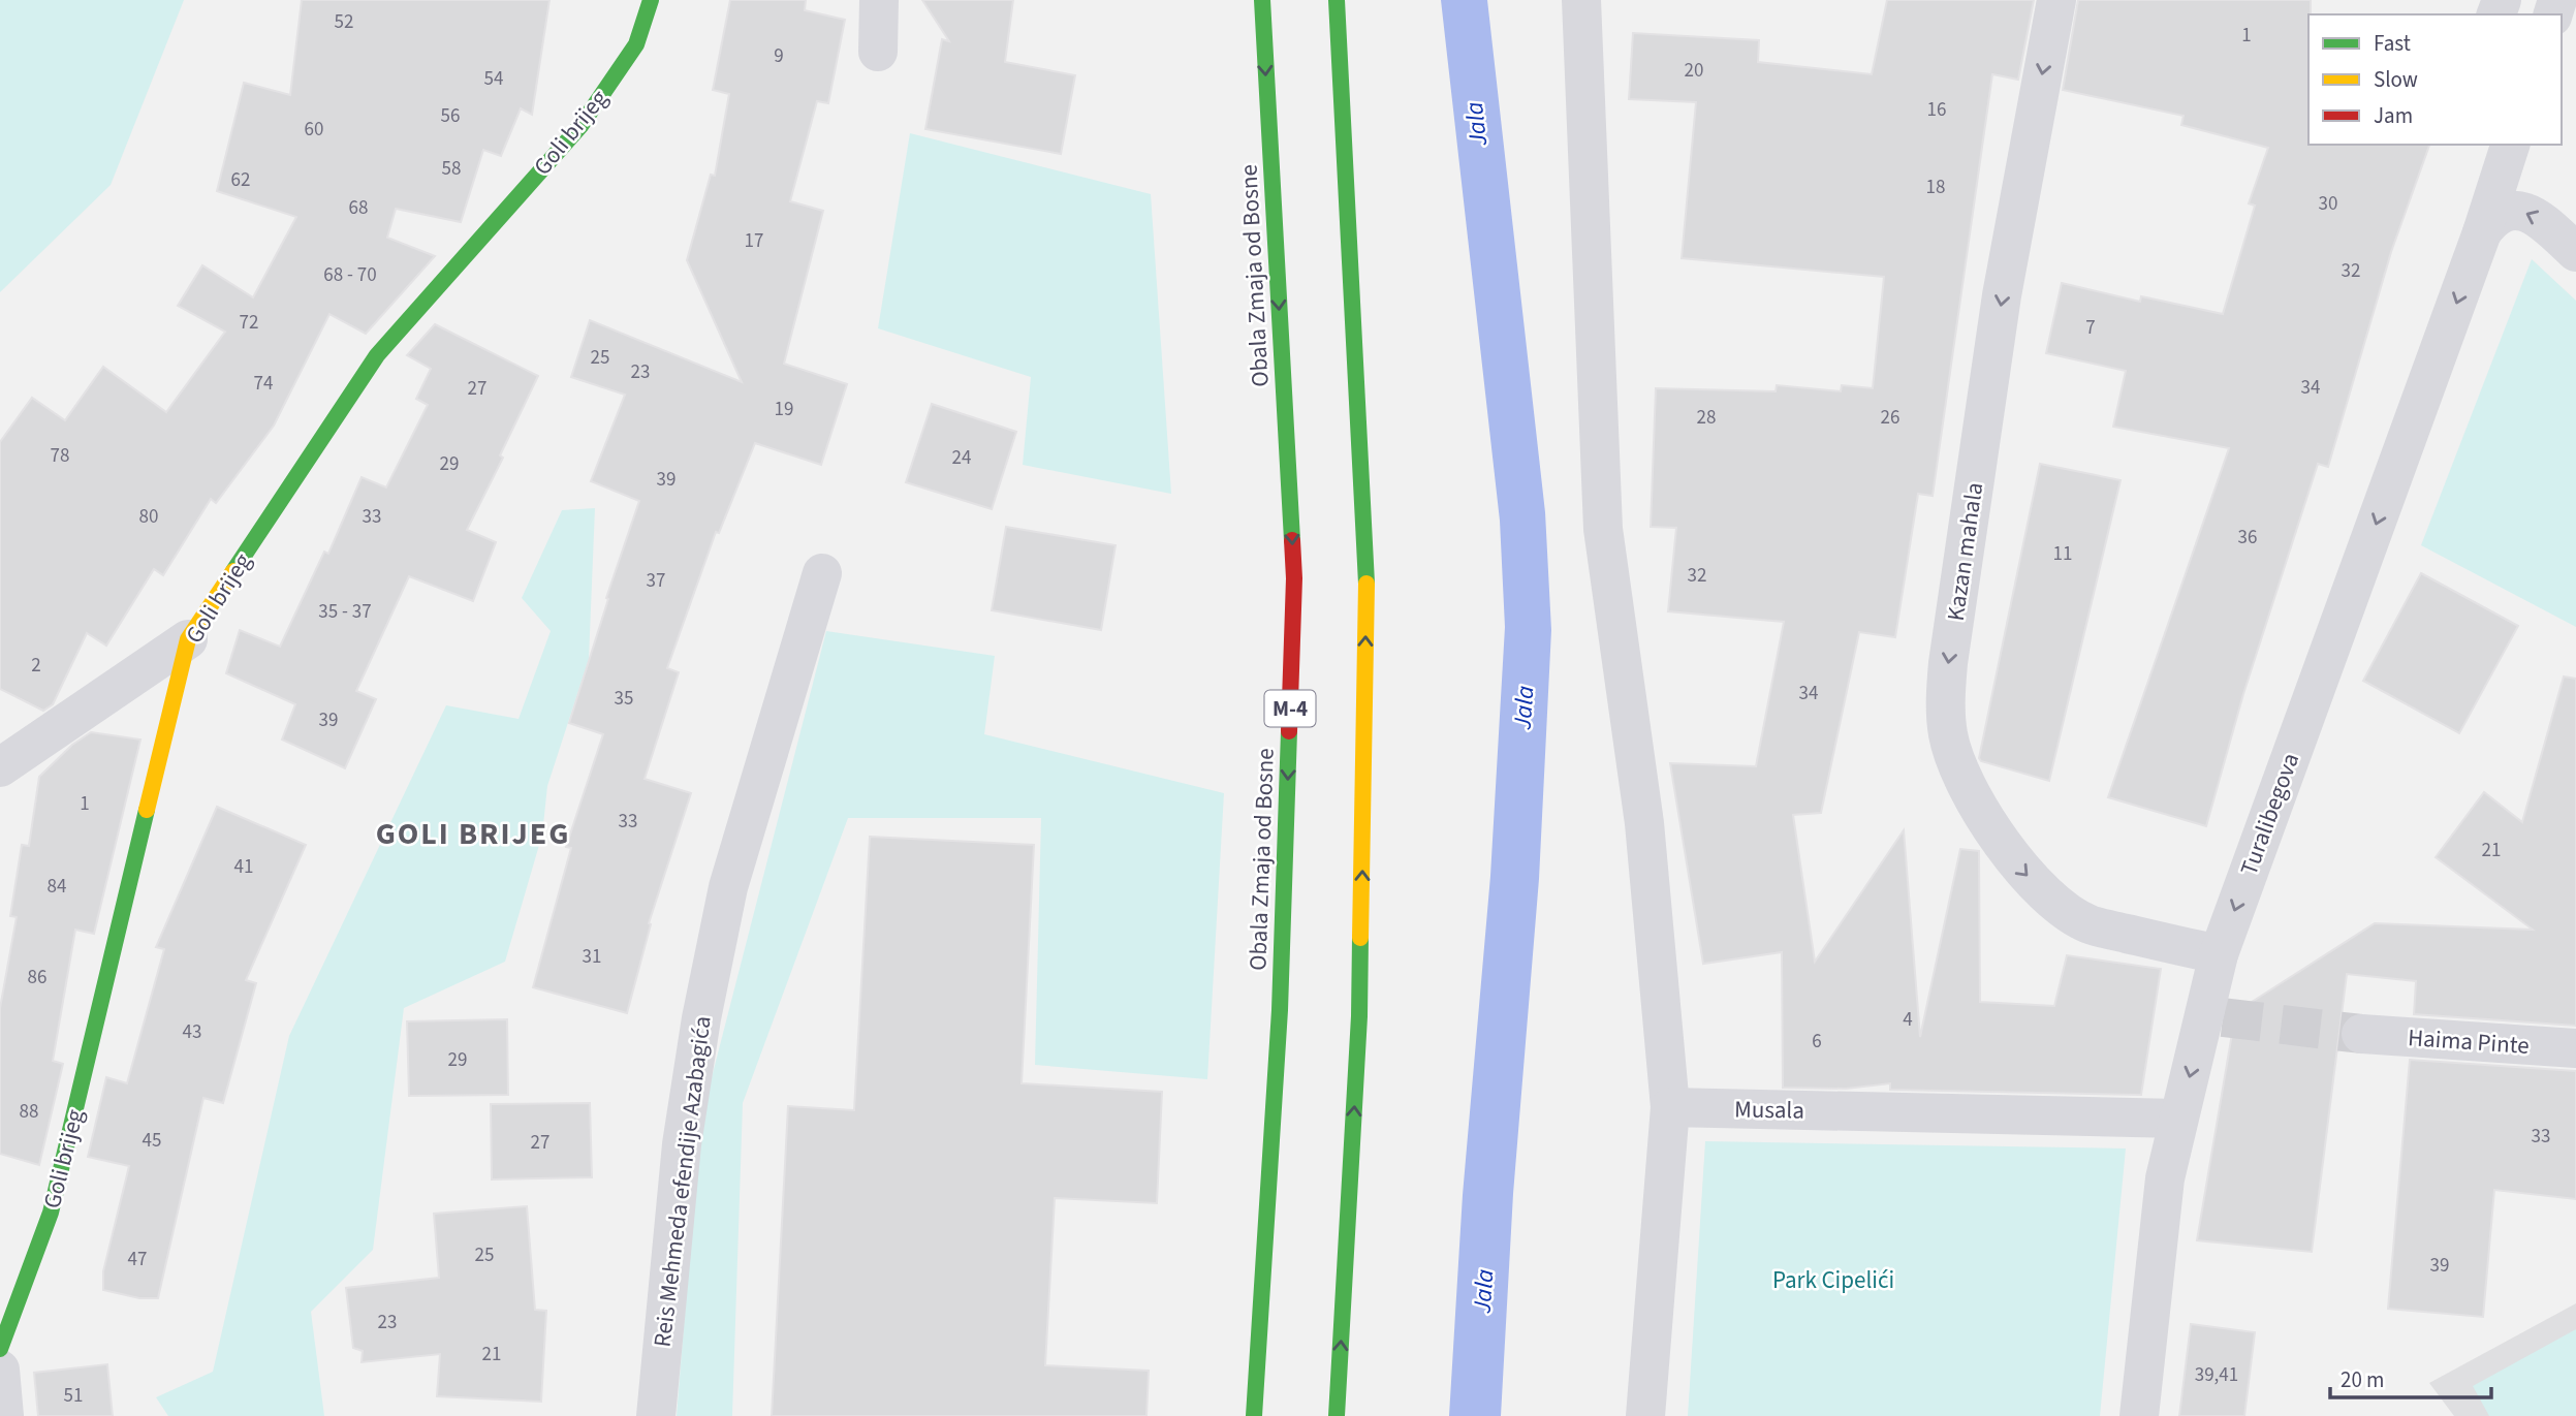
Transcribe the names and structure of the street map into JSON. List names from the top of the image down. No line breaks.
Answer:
{"streets":{"main road":["Goli brijeg","Obala Zmaja od Bosne","M-4"],"street":["Kazan mahala","Turalibegova","Haima Pinte","Musala","Reis Mehmeda efendije Azabagića"]},"crossings":[["Kazan mahala","Turalibegova"],["Turalibegova","Musala"]],"one_way":["Turalibegova"],"districts":["GOLI BRIJEG"],"water":["Jala"],"parks":["Park Cipelići"],"house_numbers":["52","1","9","20","54","16","56","60","58","62","18","30","68","17","32","68 - 70","72","7","25","23","74","34","27","19","28","26","78","24","29","39","80","33","36","11","32","37","35 - 37","2","34","35","39","1","33","21","41","84","31","86","4","43","6","29","88","33","45","27","25","47","39","23","21","39,41","51"],"legend":["Fast","Slow","Jam"],"scale_bar":"20 m"}
